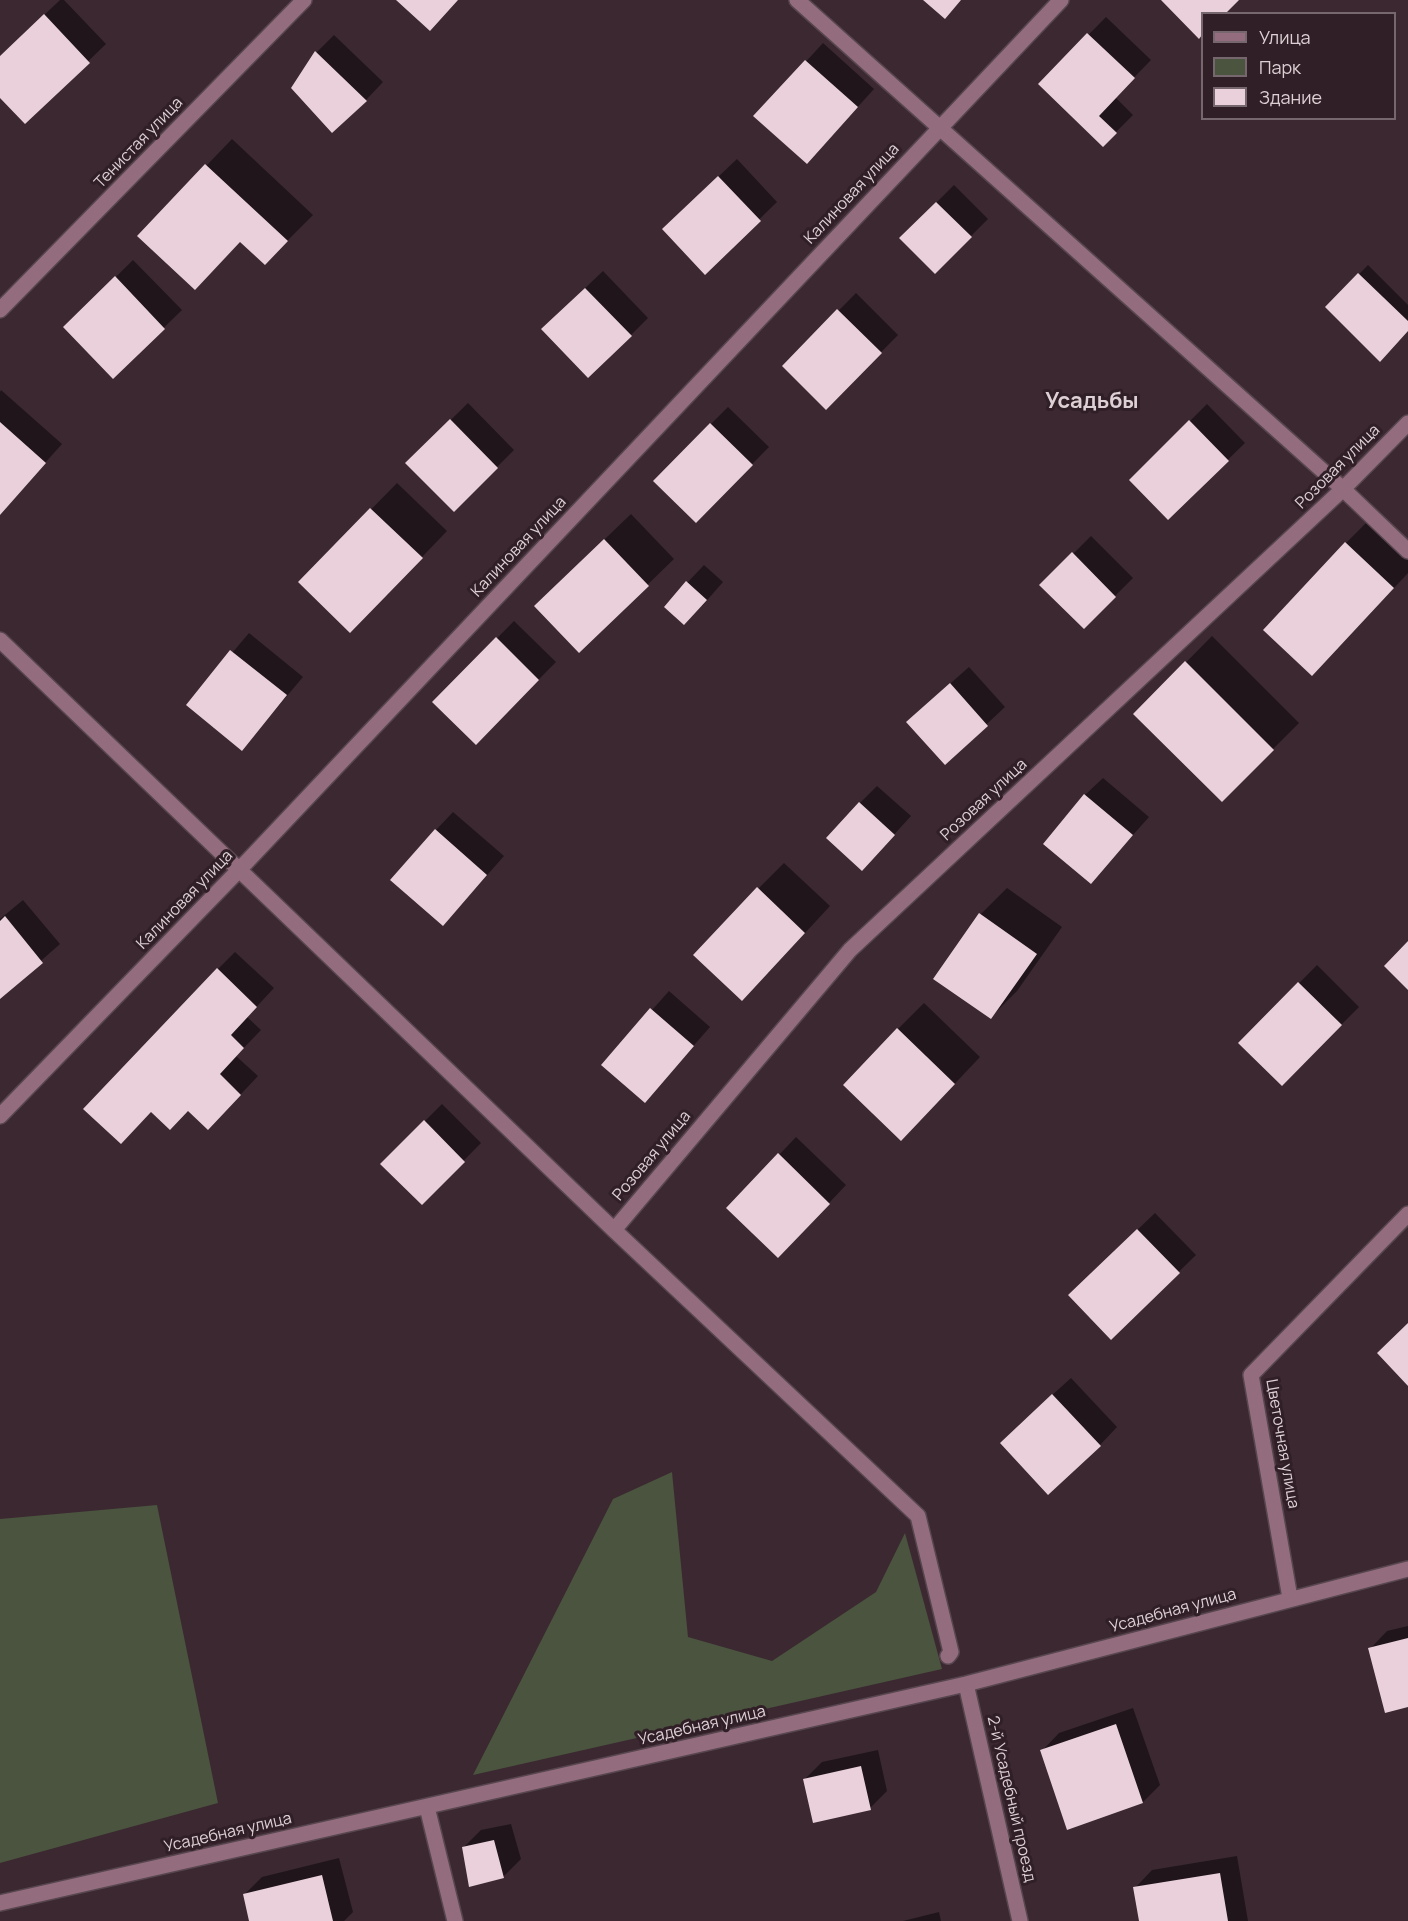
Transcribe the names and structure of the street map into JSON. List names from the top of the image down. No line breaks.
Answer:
{"streets":{"street":["Тенистая улица","Калиновая улица","Розовая улица","Цветочная улица","Усадебная улица","2-й Усадебный проезд"]},"crossings":[["Цветочная улица","Усадебная улица"],["Усадебная улица","2-й Усадебный проезд"]],"districts":["Усадьбы"],"legend":["Улица","Парк","Здание"]}
